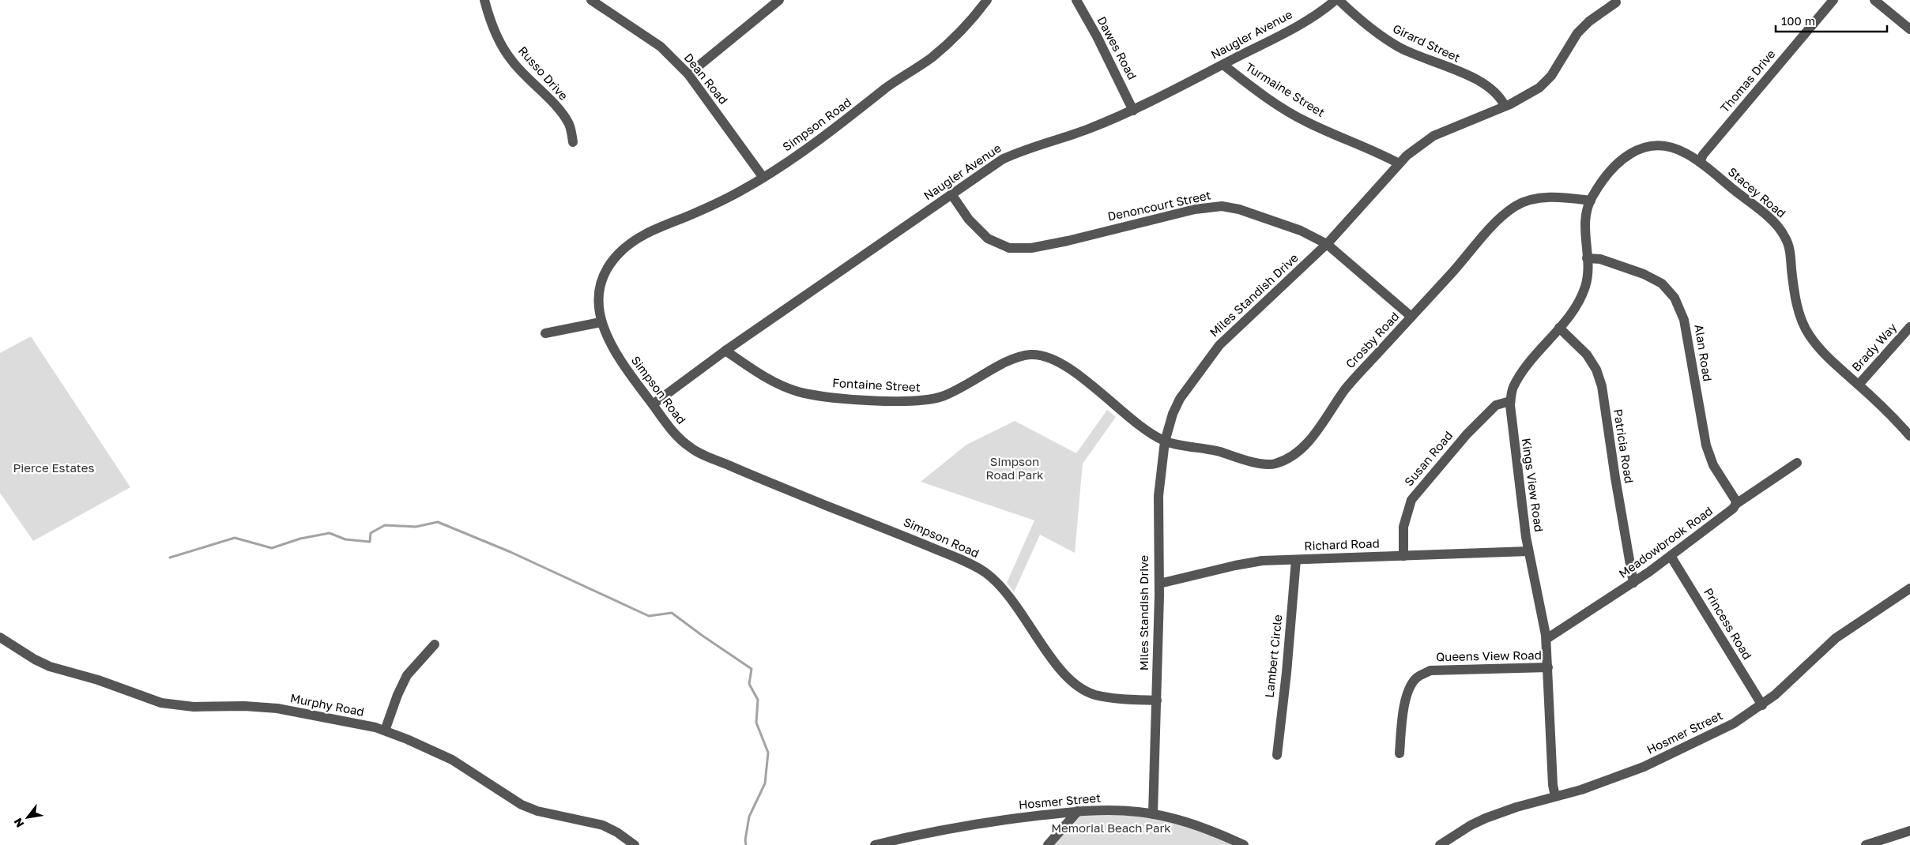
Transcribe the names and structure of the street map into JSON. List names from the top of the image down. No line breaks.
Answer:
{"streets":{"street":["Naugler Avenue","Girard Street","Dawes Road","Russo Drive","Dean Road","Thomas Drive","Turmaine Street","Simpson Road","Stacey Road","Denoncourt Street","Miles Standish Drive","Crosby Road","Brady Way","Alan Road","Fontaine Street","Patricia Road","Susan Road","Kings View Road","Meadowbrook Road","Richard Road","Princess Road","Lambert Circle","Queens View Road","Murphy Road","Hosmer Street"]},"crossings":[["Naugler Avenue","Dawes Road"],["Naugler Avenue","Turmaine Street"],["Naugler Avenue","Simpson Road"],["Naugler Avenue","Denoncourt Street"],["Naugler Avenue","Fontaine Street"],["Girard Street","Miles Standish Drive"],["Dean Road","Simpson Road"],["Thomas Drive","Stacey Road"],["Turmaine Street","Miles Standish Drive"],["Simpson Road","Miles Standish Drive"],["Stacey Road","Crosby Road"],["Stacey Road","Brady Way"],["Stacey Road","Kings View Road"],["Denoncourt Street","Miles Standish Drive"],["Denoncourt Street","Crosby Road"],["Miles Standish Drive","Crosby Road"],["Miles Standish Drive","Fontaine Street"],["Miles Standish Drive","Richard Road"],["Miles Standish Drive","Hosmer Street"],["Crosby Road","Fontaine Street"],["Crosby Road","Kings View Road"],["Alan Road","Kings View Road"],["Alan Road","Meadowbrook Road"],["Patricia Road","Kings View Road"],["Patricia Road","Meadowbrook Road"],["Susan Road","Kings View Road"],["Susan Road","Richard Road"],["Kings View Road","Meadowbrook Road"],["Kings View Road","Richard Road"],["Kings View Road","Queens View Road"],["Kings View Road","Hosmer Street"],["Meadowbrook Road","Princess Road"],["Richard Road","Lambert Circle"],["Princess Road","Hosmer Street"]],"parks":["Simpson Road Park","Pierce Estates","Memorial Beach Park"],"scale_bar":"100 m","north":"bottom left"}
